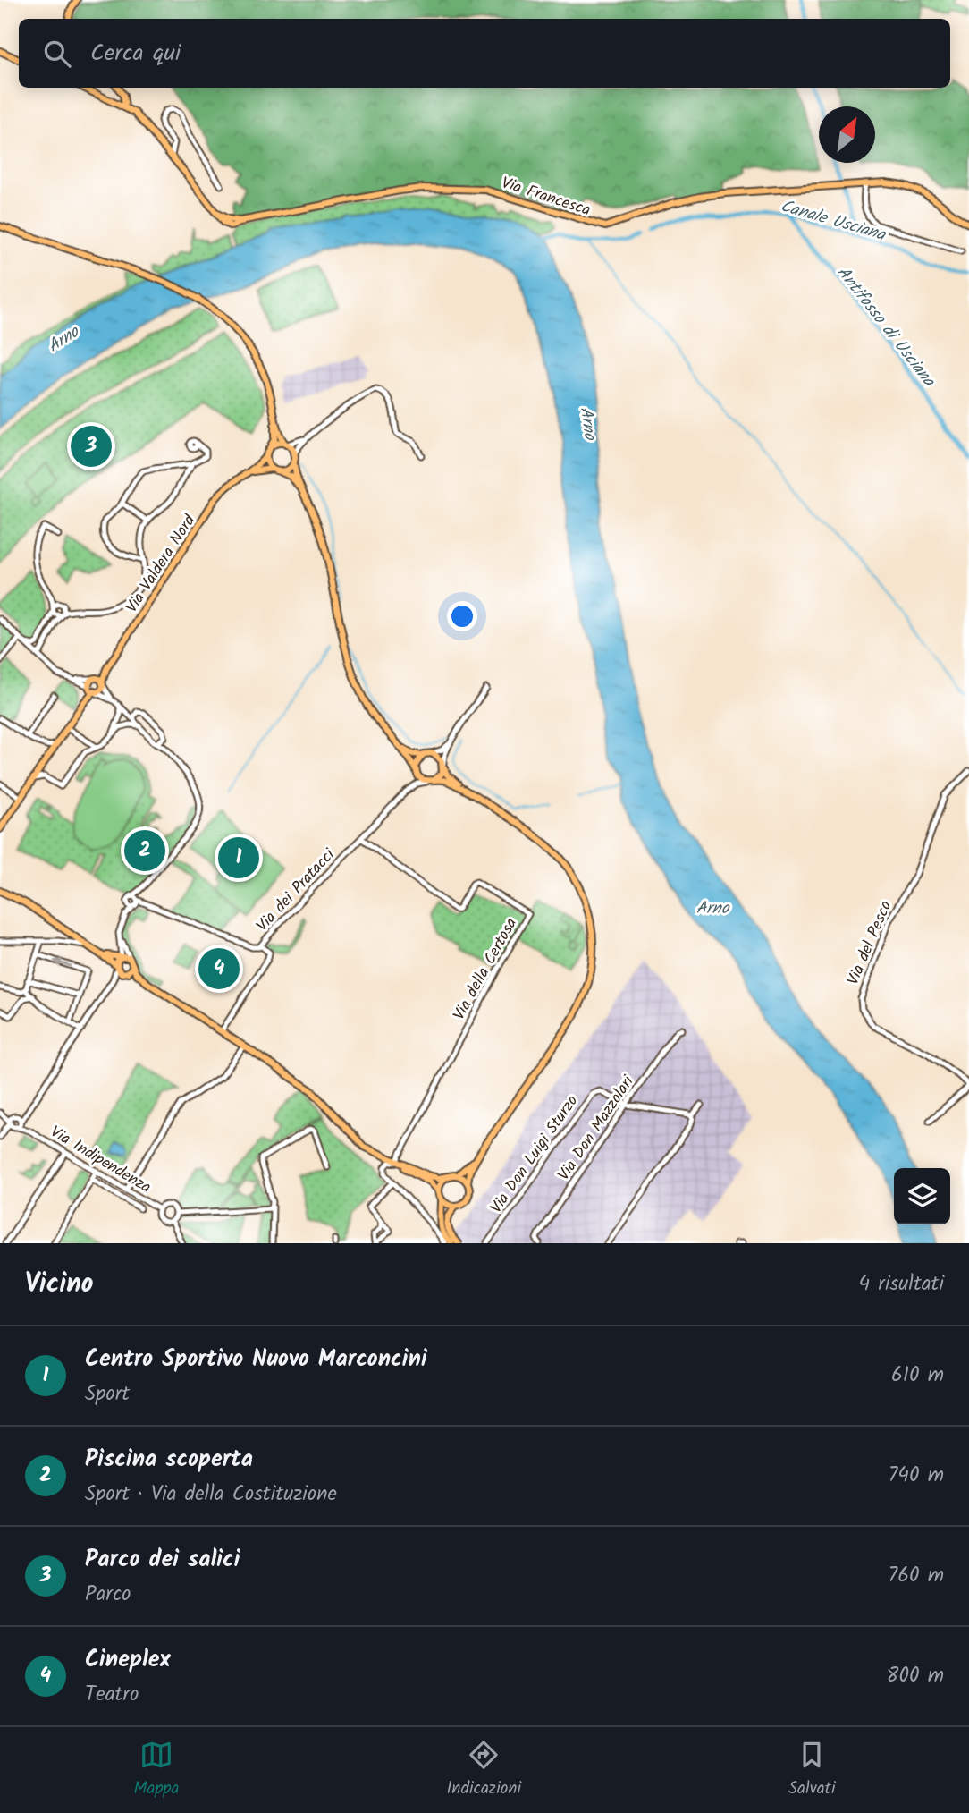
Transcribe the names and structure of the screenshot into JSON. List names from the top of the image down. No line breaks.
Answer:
{"streets":{"main road":["Via Francesca","Via Valdera Nord"],"street":["Via dei Pratacci","Via del Pesco","Via della Certosa","Via Don Mazzolari","Via Don Luigi Sturzo","Via Indipendenza"]},"crossings":[["Via dei Pratacci","Via della Certosa"],["Via Don Mazzolari","Via Don Luigi Sturzo"]],"water":["Canale Usciana","Antifosso di Usciana","Arno"],"north":"top right","page":{"search":"Cerca qui","pins":["3","2","1","4"],"heading":["Vicino","4 risultati"],"list":[{"mark":"1","name":"Centro Sportivo Nuovo Marconcini","note":"Sport","value":"610 m"},{"mark":"2","name":"Piscina scoperta","note":"Sport · Via della Costituzione","value":"740 m"},{"mark":"3","name":"Parco dei salici","note":"Parco","value":"760 m"},{"mark":"4","name":"Cineplex","note":"Teatro","value":"800 m"}],"nav":["Mappa","Indicazioni","Salvati"]}}
